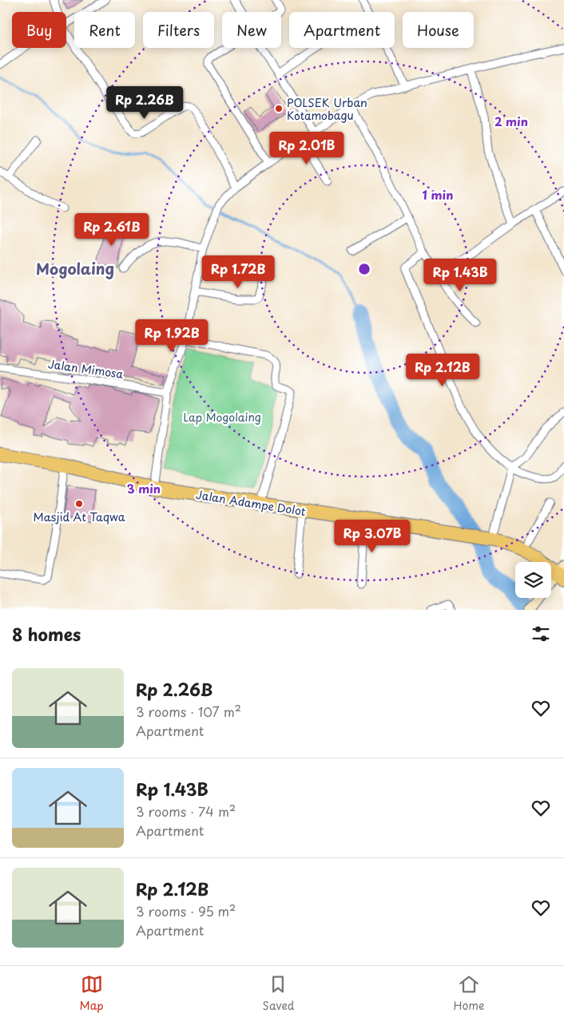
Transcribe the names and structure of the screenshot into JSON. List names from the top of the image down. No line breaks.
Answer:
{"streets":{"highway":["Jalan Adampe Dolot"],"street":["Jalan Mimosa"]},"districts":["Mogolaing"],"parks":["Lap Mogolaing"],"places":["POLSEK Urban Kotamobagu","Masjid At Taqwa"],"page":{"chip":["Buy","Rent","Filters","New","Apartment","House"],"price":["Rp 2.26B","Rp 2.01B","Rp 2.61B","Rp 1.72B","Rp 1.43B","Rp 1.92B","Rp 2.12B","Rp 3.07B"],"heading":"8 homes","list":[{"name":"Rp 2.26B","note":"3 rooms · 107 m² · Apartment"},{"name":"Rp 1.43B","note":"3 rooms · 74 m² · Apartment"},{"name":"Rp 2.12B","note":"3 rooms · 95 m² · Apartment"}],"tabs":["Map","Saved","Home"]},"rings":["2 min","1 min","3 min"]}
